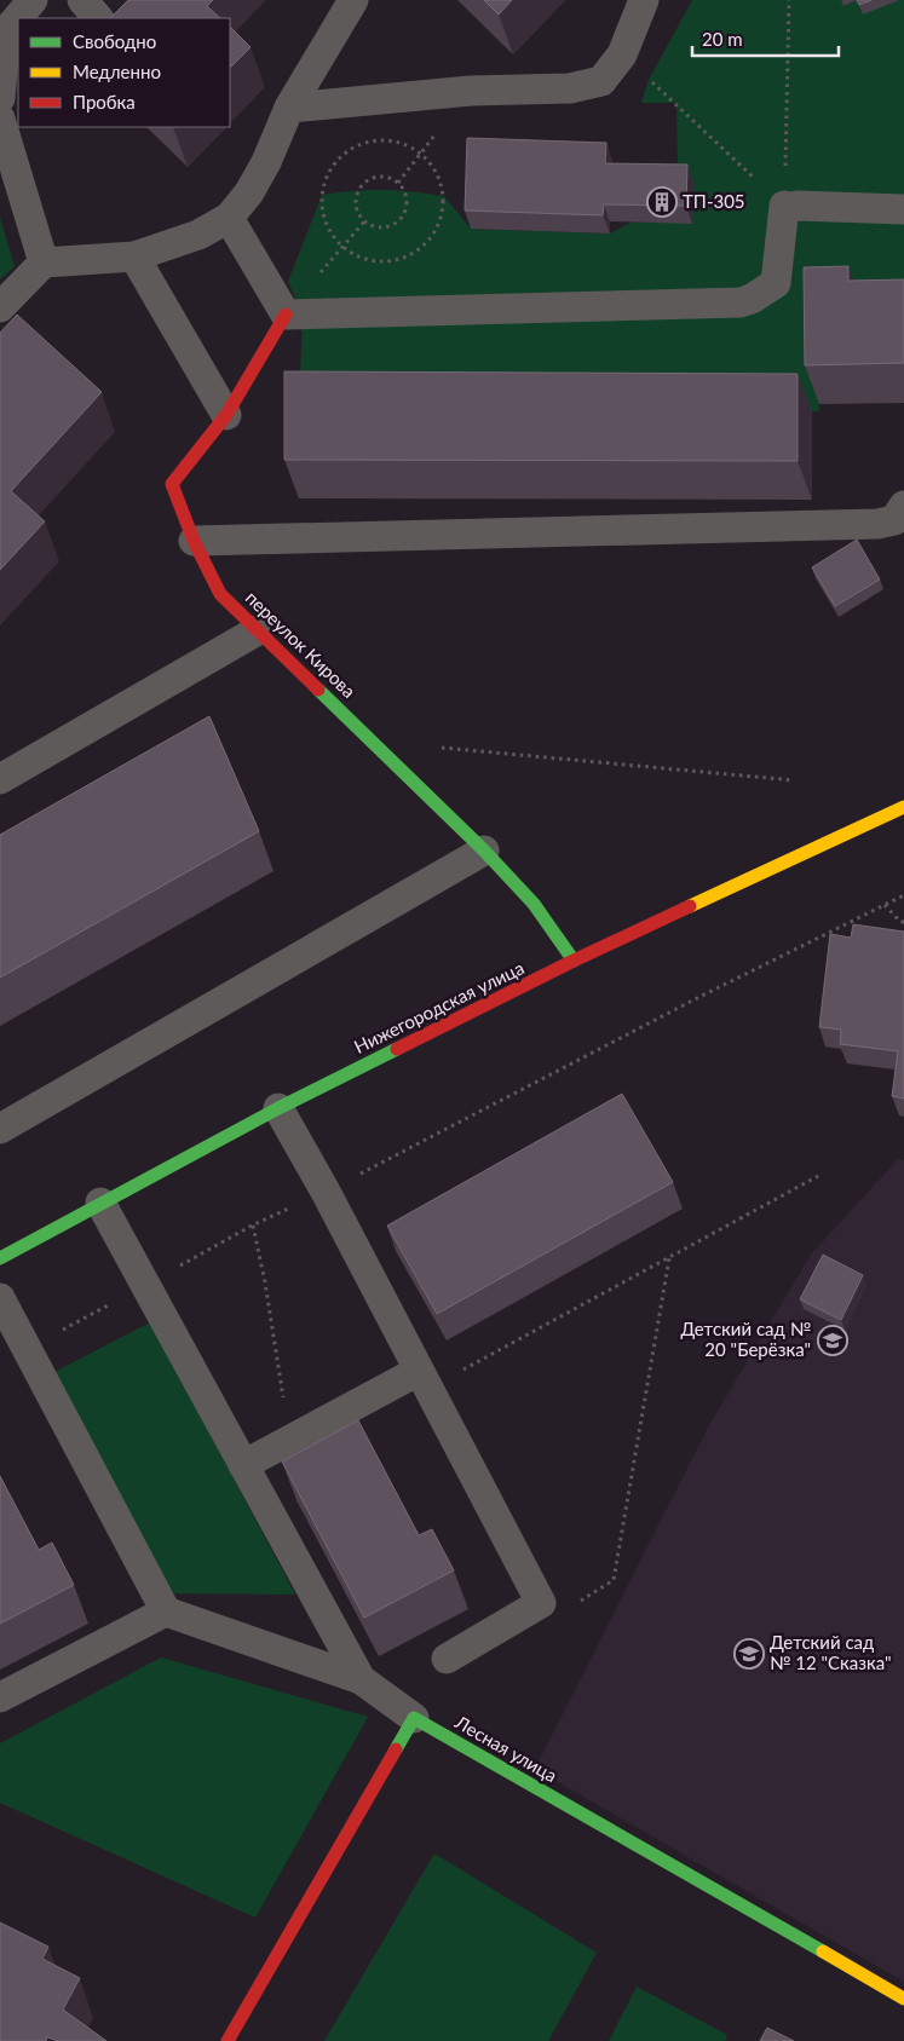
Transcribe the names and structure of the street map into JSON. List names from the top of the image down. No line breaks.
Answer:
{"streets":{"street":["переулок Кирова","Нижегородская улица","Лесная улица"]},"crossings":[["переулок Кирова","Нижегородская улица"]],"places":{"building":["ТП-305"],"school or university":["Детский сад № 20 \"Берёзка\"","Детский сад № 12 \"Сказка\""]},"legend":["Свободно","Медленно","Пробка"],"scale_bar":"20 m"}
